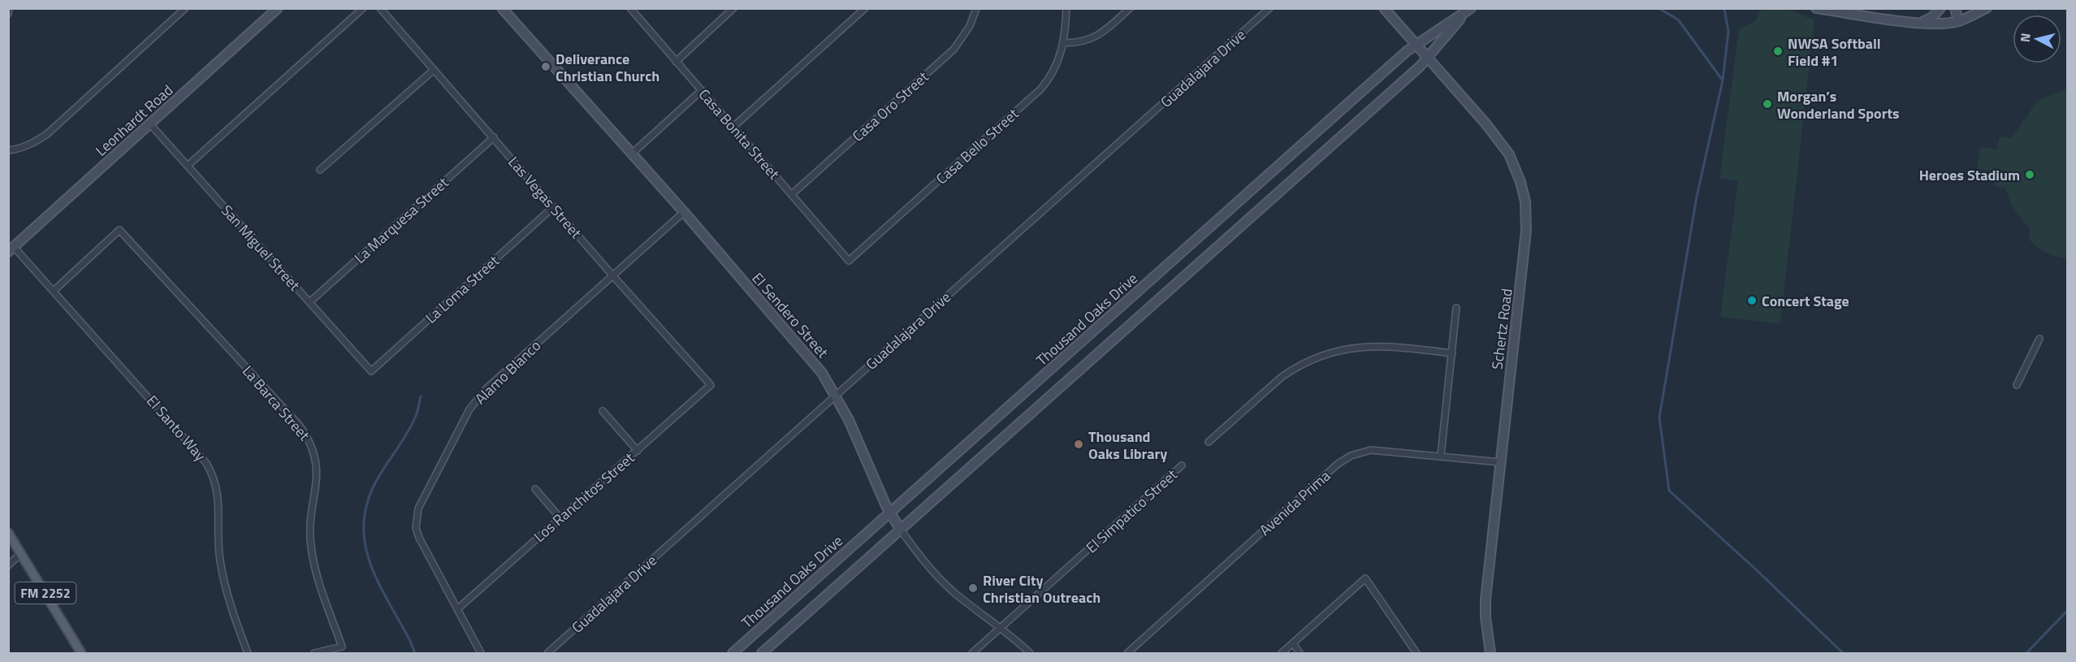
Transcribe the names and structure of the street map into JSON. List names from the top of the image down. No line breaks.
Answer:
{"streets":{"main road":["FM 2252"],"street":["Guadalajara Drive","Casa Oro Street","Leonhardt Road","Casa Bonita Street","Casa Bello Street","Las Vegas Street","La Marquesa Street","San Miguel Street","La Loma Street","El Sendero Street","Thousand Oaks Drive","Schertz Road","Alamo Blanco","La Barca Street","El Santo Way","Los Ranchitos Street","Avenida Prima","El Simpatico Street"]},"crossings":[["Guadalajara Drive","El Sendero Street"],["Casa Oro Street","Casa Bonita Street"],["Leonhardt Road","San Miguel Street"],["Leonhardt Road","El Santo Way"],["Casa Bonita Street","Casa Bello Street"],["Las Vegas Street","La Marquesa Street"],["Las Vegas Street","La Loma Street"],["Las Vegas Street","Alamo Blanco"],["Las Vegas Street","Los Ranchitos Street"],["La Marquesa Street","San Miguel Street"],["San Miguel Street","La Loma Street"],["El Sendero Street","Thousand Oaks Drive"],["El Sendero Street","Alamo Blanco"],["El Sendero Street","El Simpatico Street"],["Thousand Oaks Drive","Schertz Road"],["Schertz Road","Avenida Prima"],["Alamo Blanco","Los Ranchitos Street"],["La Barca Street","El Santo Way"]],"places":["NWSA Softball Field #1","Deliverance Christian Church","Morgan’s Wonderland Sports","Heroes Stadium","Concert Stage","Thousand Oaks Library","River City Christian Outreach"],"north":"left"}
